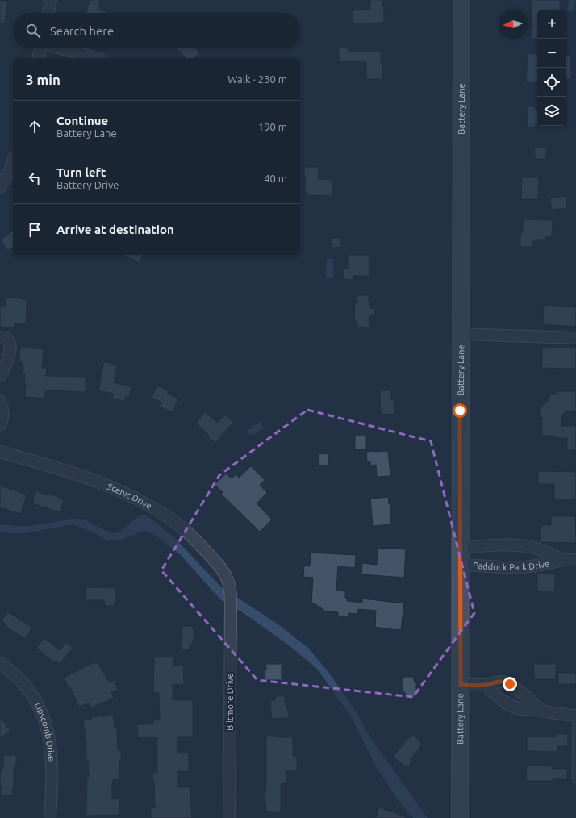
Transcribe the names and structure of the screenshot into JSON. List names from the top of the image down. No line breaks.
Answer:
{"streets":{"main road":["Battery Lane"],"street":["Scenic Drive","Paddock Park Drive","Biltmore Drive","Lipscomb Drive"]},"crossings":[["Battery Lane","Paddock Park Drive"],["Scenic Drive","Biltmore Drive"]],"north":"left","page":{"map_buttons":["+","−"],"search":"Search here","heading":["3 min","Walk · 230 m"],"list":[["Continue","Battery Lane","190 m"],["Turn left","Battery Drive","40 m"],"Arrive at destination"]}}
